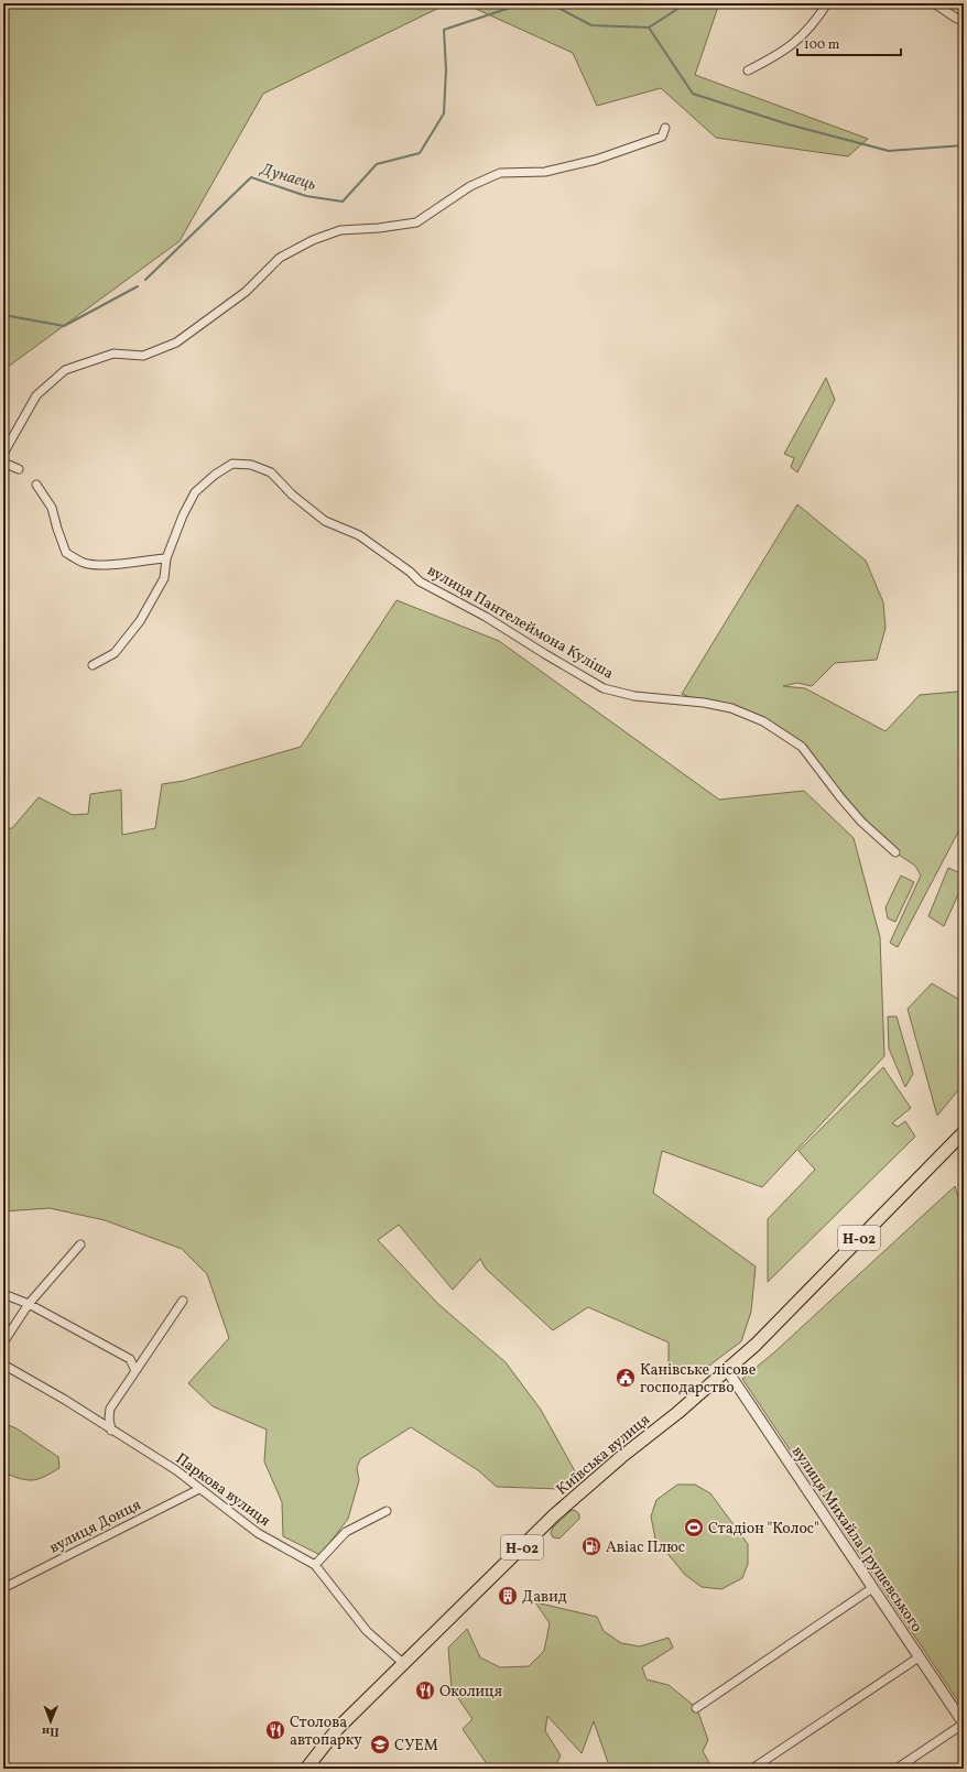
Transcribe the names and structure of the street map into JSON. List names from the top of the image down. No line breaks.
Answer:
{"streets":{"main road":["Н-02","Київська вулиця"],"street":["вулиця Пантелеймона Куліша","Паркова вулиця","вулиця Донця","вулиця Михайла Грушевського"]},"crossings":[["Київська вулиця","Паркова вулиця"],["Київська вулиця","вулиця Михайла Грушевського"],["Паркова вулиця","вулиця Донця"]],"water":["Дунаець"],"places":{"public building":["Канівське лісове господарство"],"sports":["Стадіон \"Колос\""],"fuel station":["Авіас Плюс"],"building":["Давид"],"restaurant":["Околиця","Столова автопарку"],"school or university":["СУЕМ"]},"scale_bar":"100 m","north":"bottom"}
